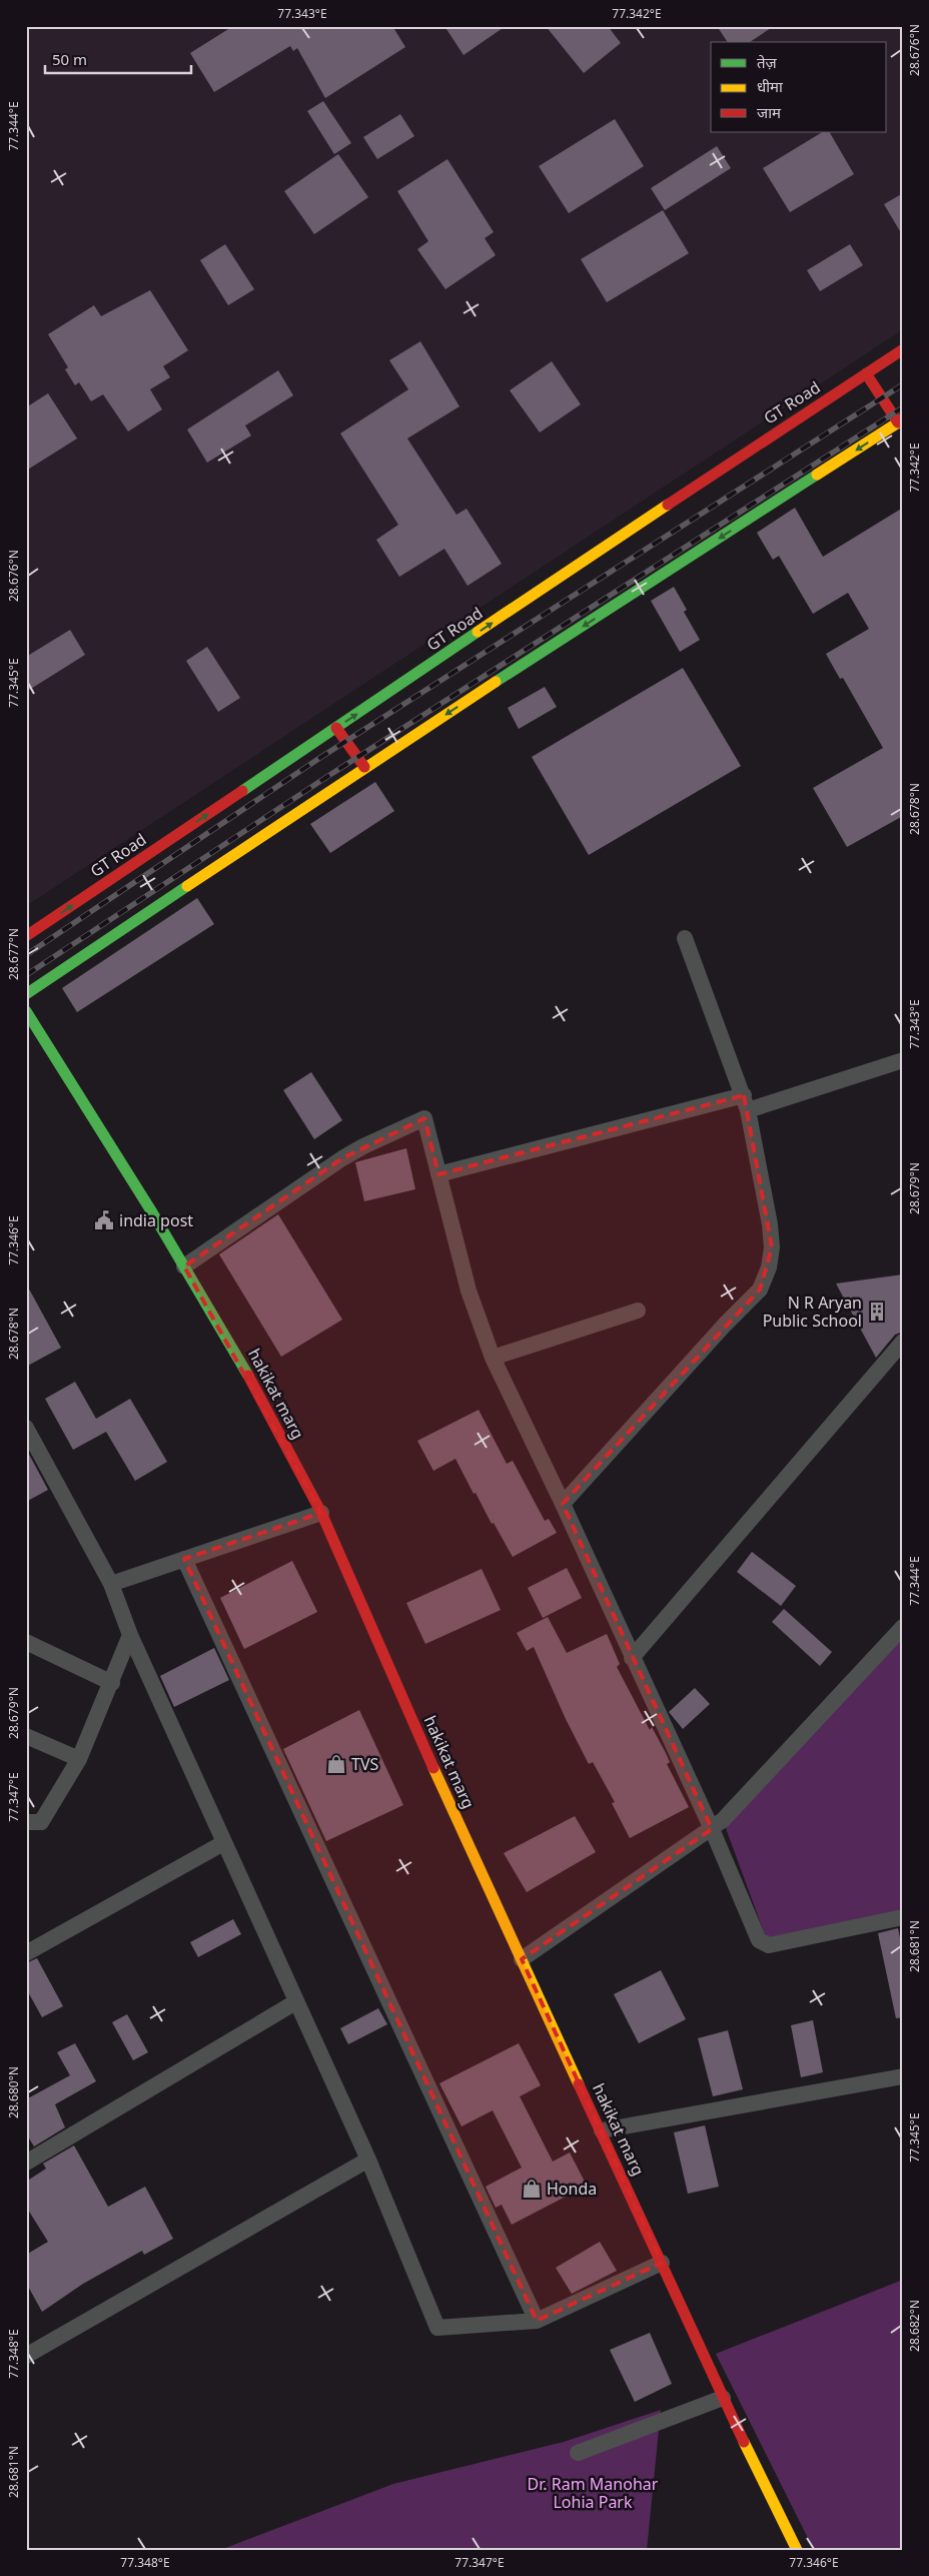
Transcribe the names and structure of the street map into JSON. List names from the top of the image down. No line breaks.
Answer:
{"streets":{"main road":["GT Road","hakikat marg"]},"parks":["Dr. Ram Manohar Lohia Park"],"places":{"public building":["india post"],"building":["N R Aryan Public School"],"shop":["TVS","Honda"]},"legend":["तेज़","धीमा","जाम"],"scale_bar":"50 m","coordinates":["77.343°E","77.342°E","28.676°N","77.344°E","77.345°E","28.678°N","28.677°N","28.679°N","77.346°E","77.347°E","28.681°N","28.680°N","28.682°N","77.348°E"]}
